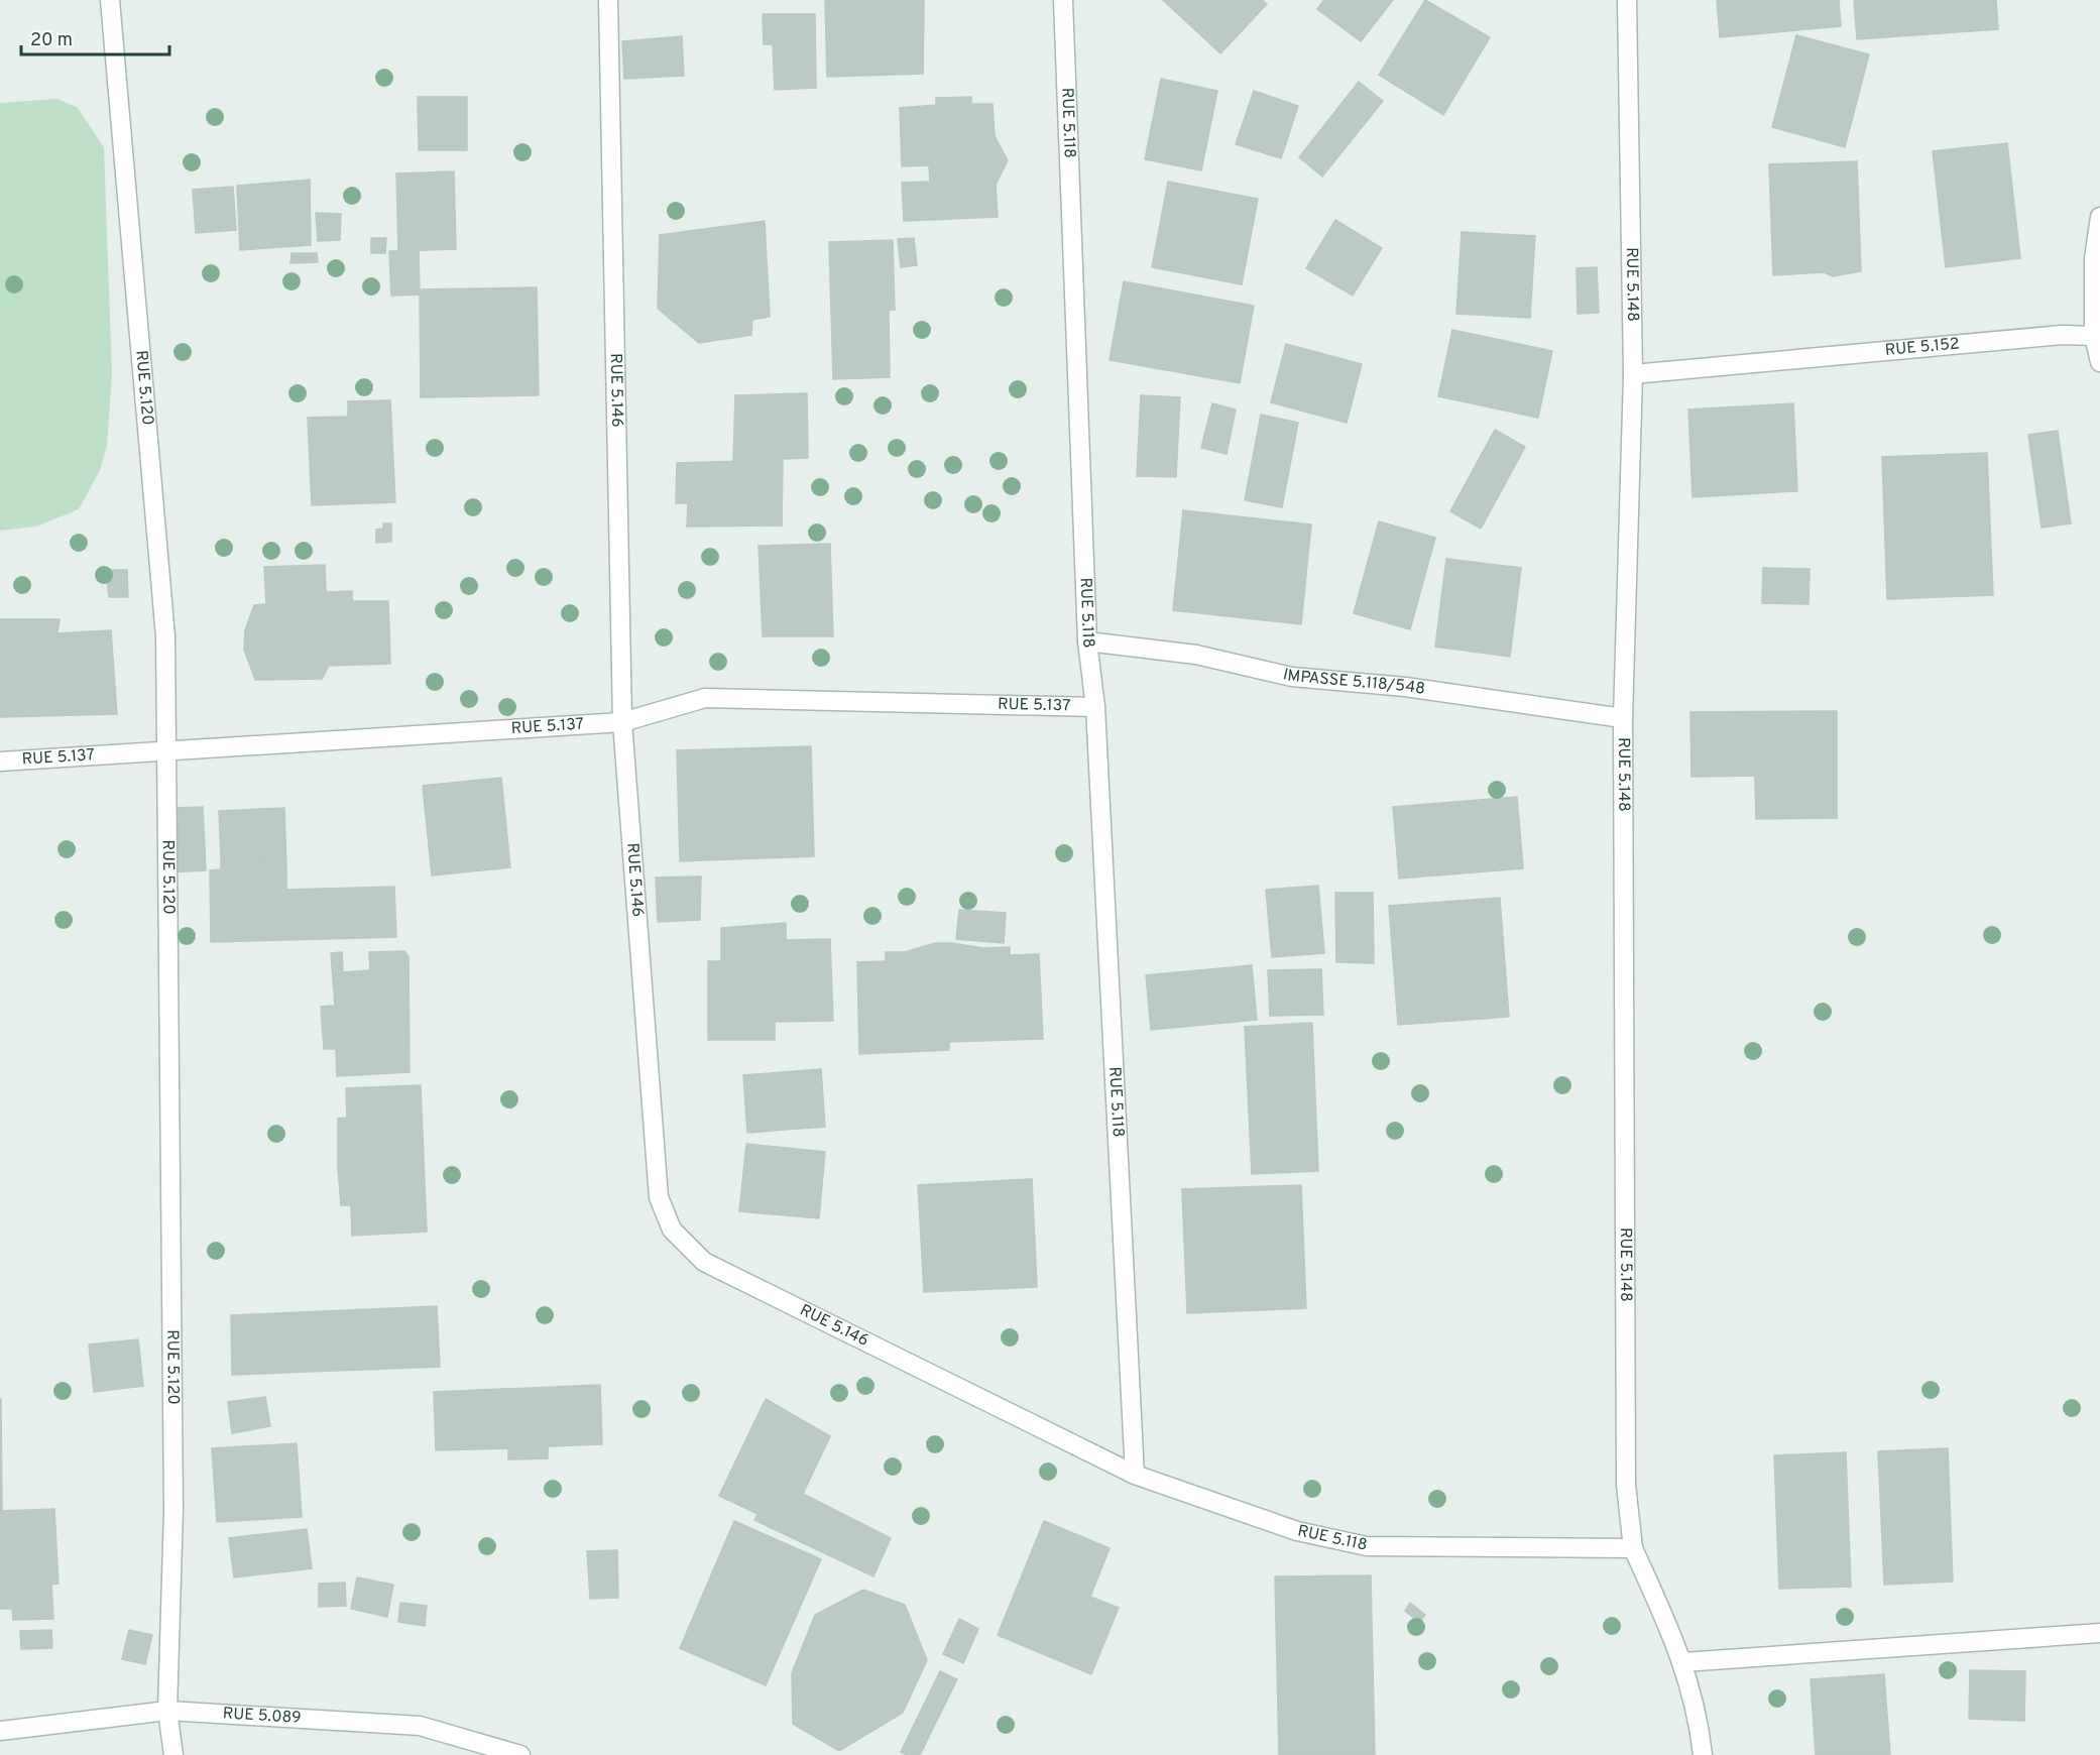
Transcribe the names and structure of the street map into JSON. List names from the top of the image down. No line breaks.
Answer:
{"streets":{"street":["RUE 5.118","RUE 5.148","RUE 5.152","RUE 5.120","RUE 5.146","IMPASSE 5.118/548","RUE 5.137","RUE 5.089"]},"crossings":[["RUE 5.118","RUE 5.148"],["RUE 5.118","RUE 5.146"],["RUE 5.118","IMPASSE 5.118/548"],["RUE 5.118","RUE 5.137"],["RUE 5.148","RUE 5.152"],["RUE 5.148","IMPASSE 5.118/548"],["RUE 5.120","RUE 5.137"],["RUE 5.120","RUE 5.089"],["RUE 5.146","RUE 5.137"]],"scale_bar":"20 m"}
